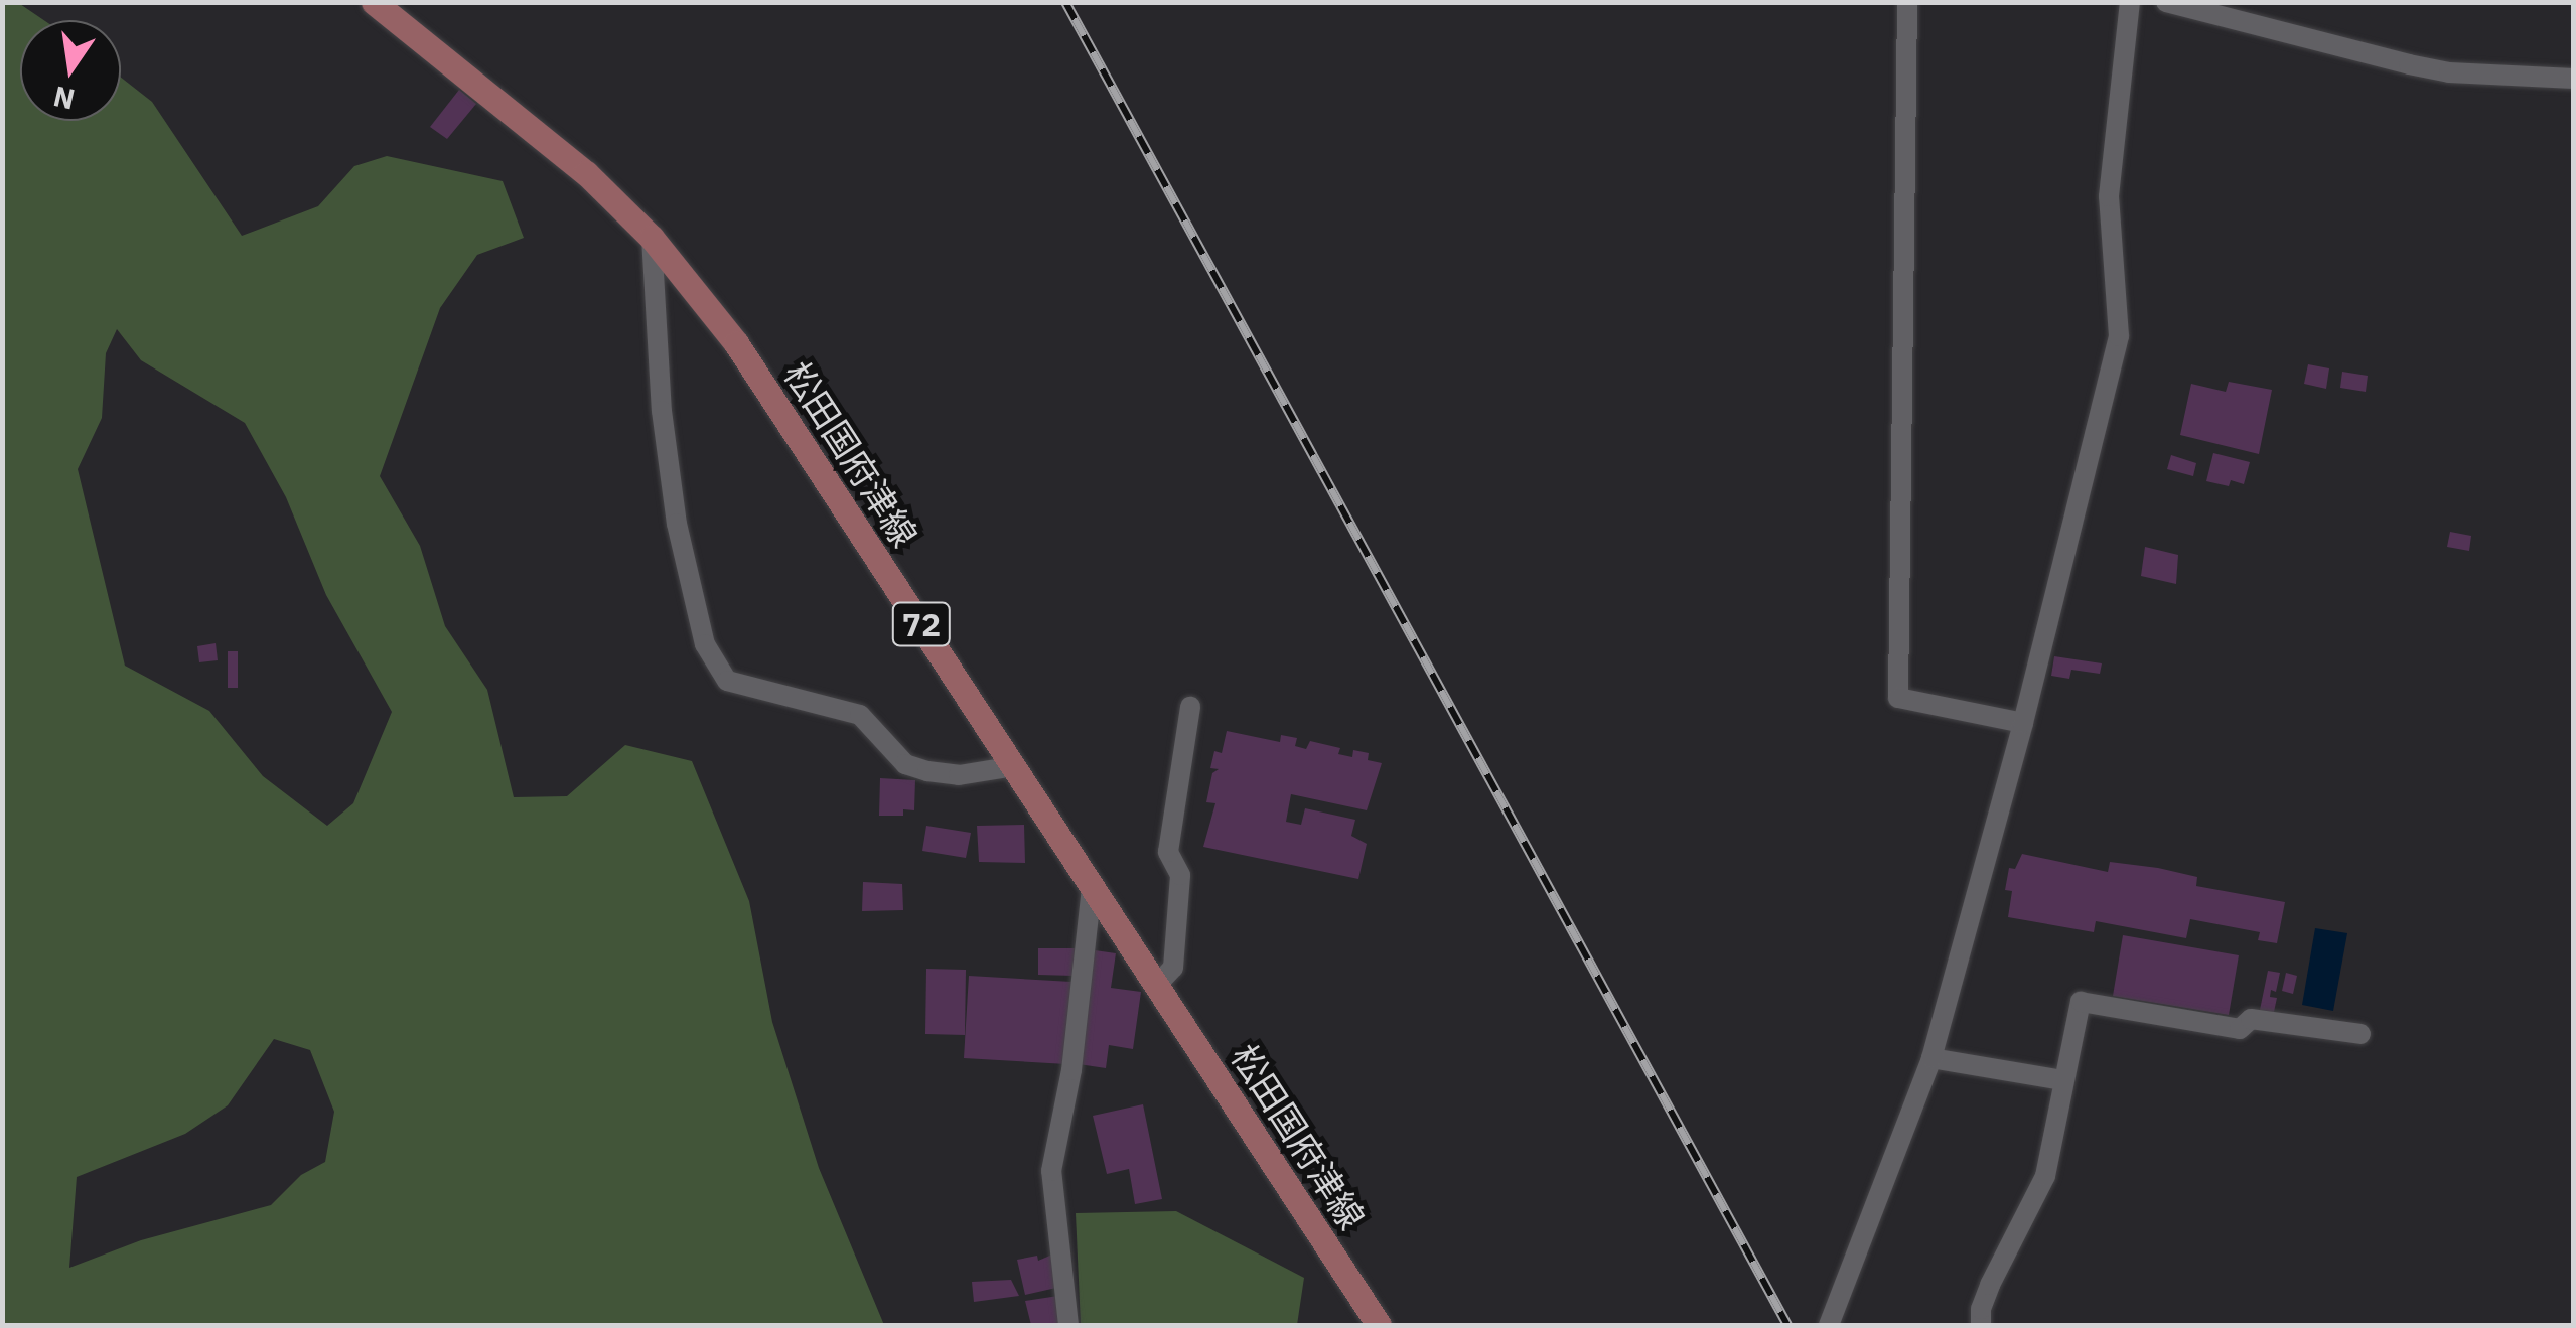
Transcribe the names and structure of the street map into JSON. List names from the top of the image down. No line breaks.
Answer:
{"streets":{"main road":["松田国府津線","72"]},"north":"bottom"}
